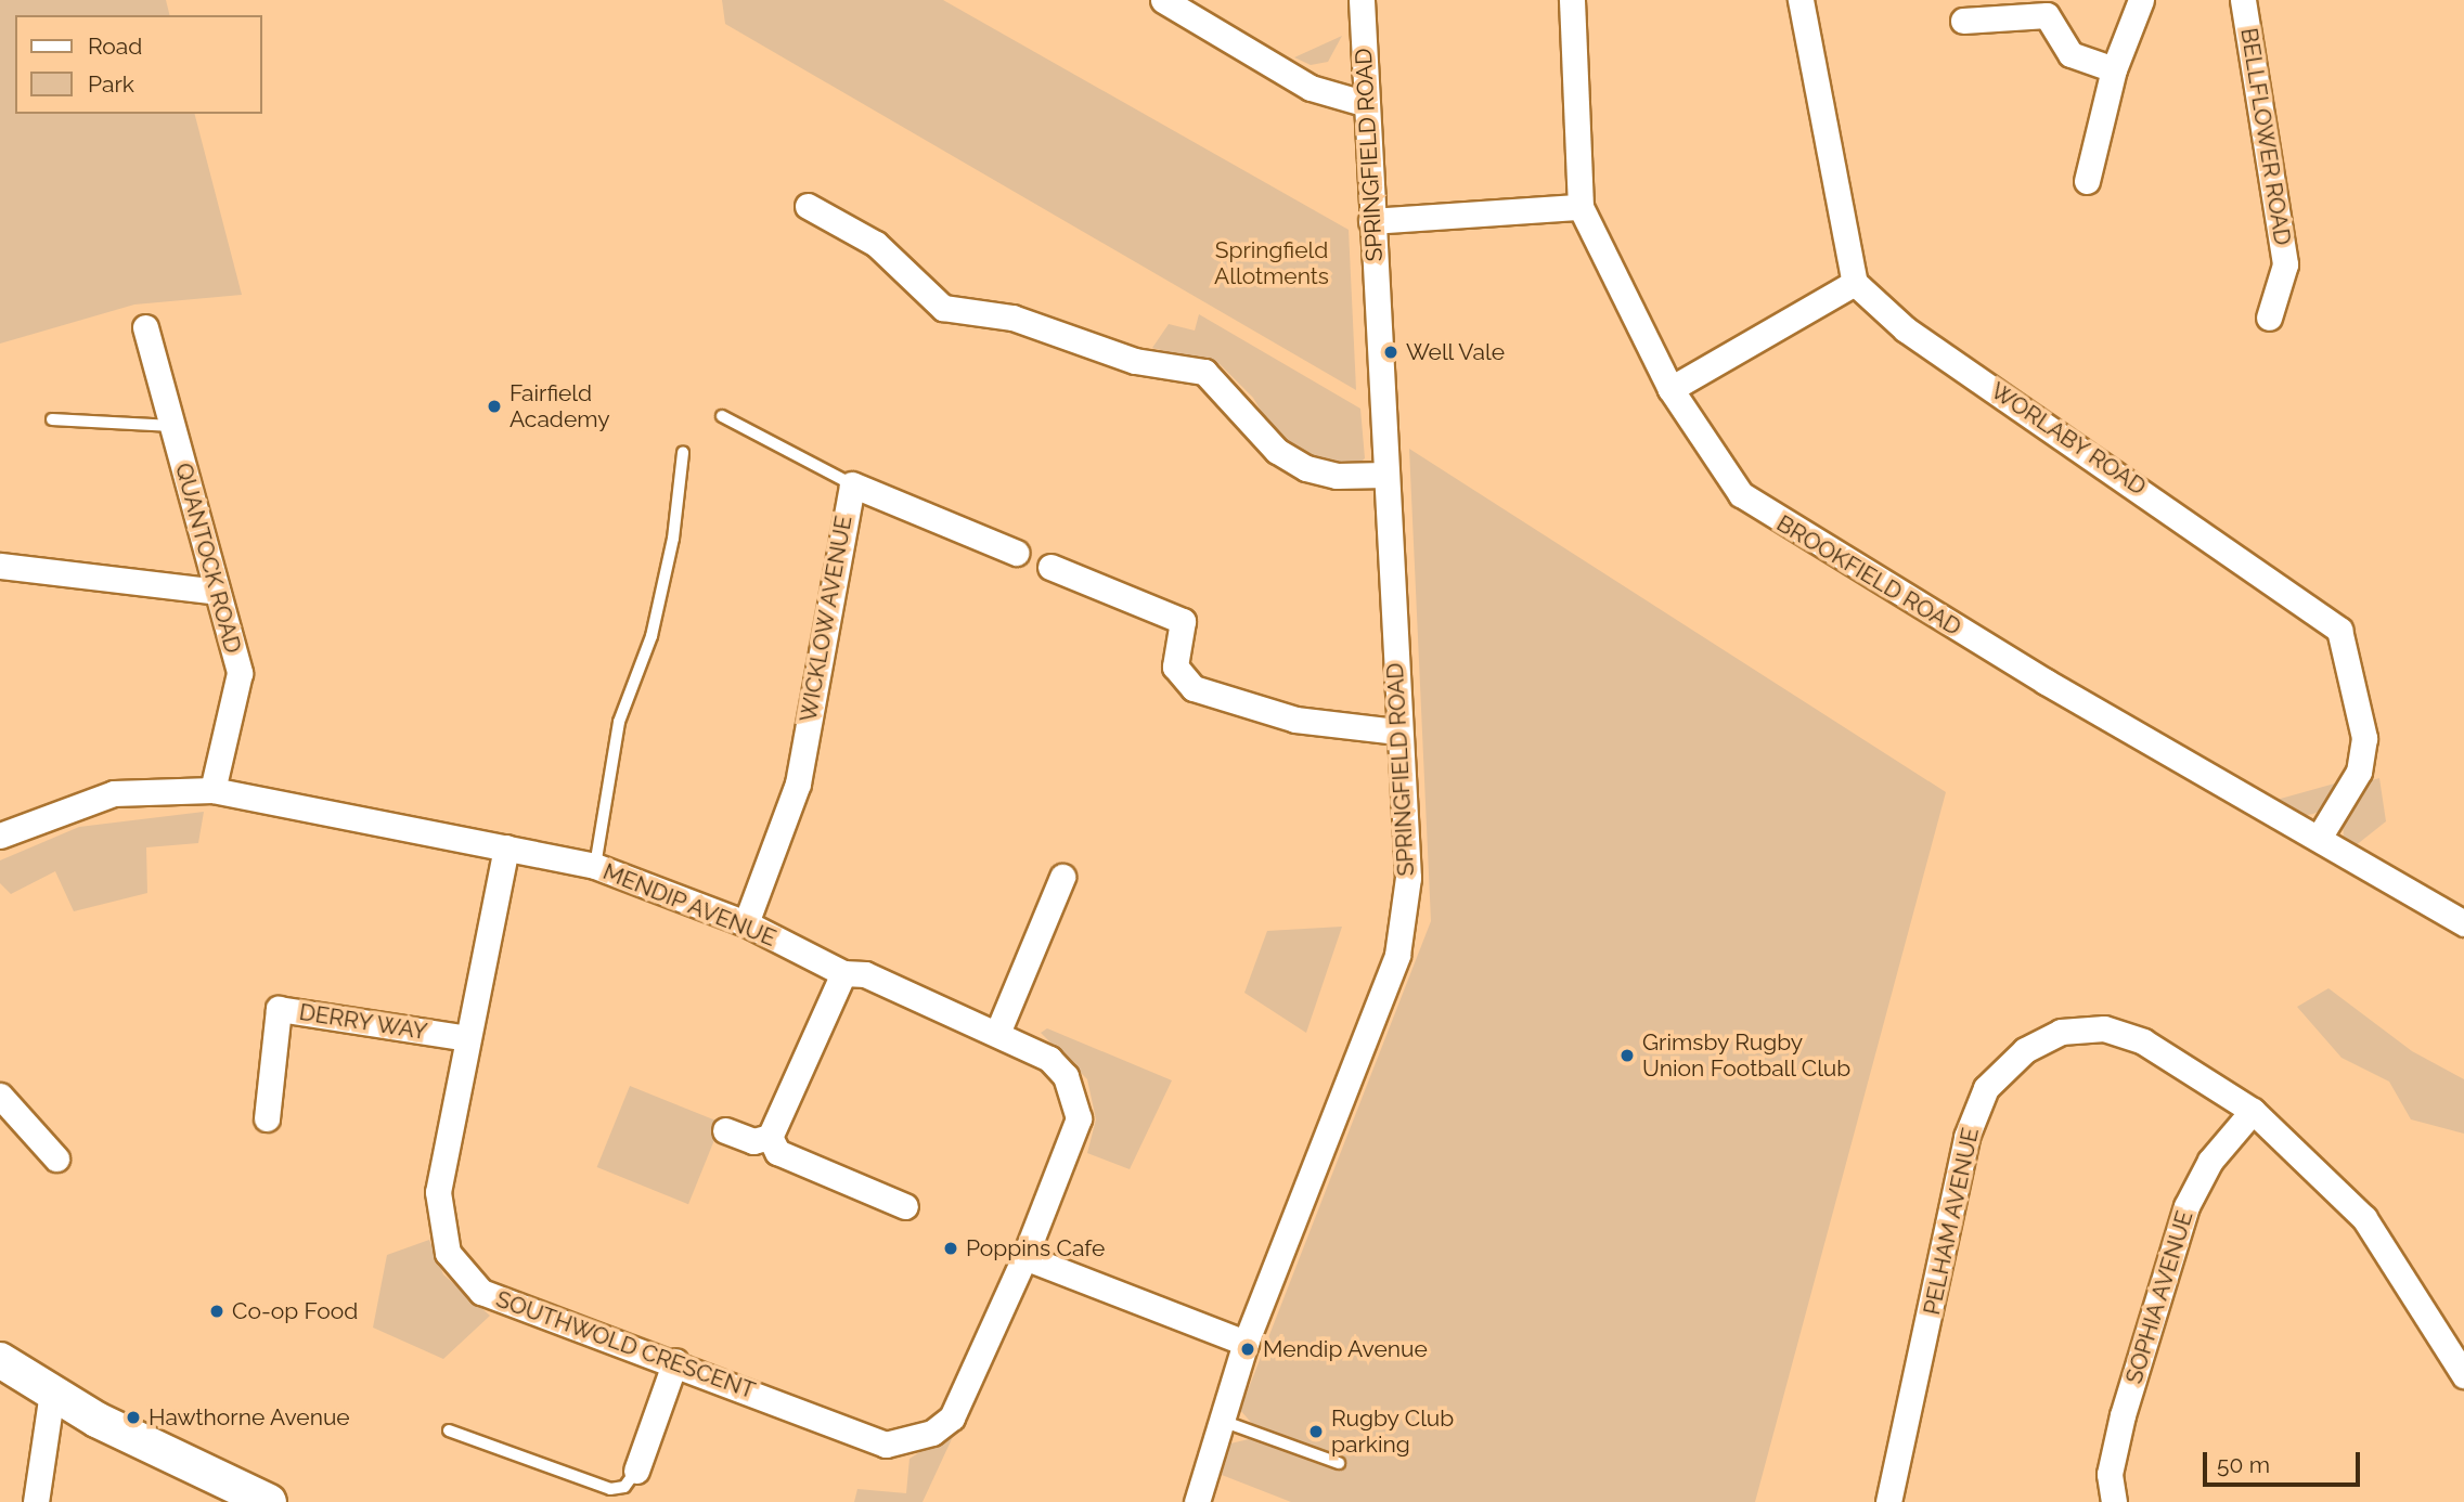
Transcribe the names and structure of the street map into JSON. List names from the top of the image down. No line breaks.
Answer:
{"streets":{"street":["BELLFLOWER ROAD","SPRINGFIELD ROAD","WORLABY ROAD","QUANTOCK ROAD","BROOKFIELD ROAD","WICKLOW AVENUE","MENDIP AVENUE","DERRY WAY","PELHAM AVENUE","SOPHIA AVENUE","SOUTHWOLD CRESCENT"]},"crossings":[["WORLABY ROAD","BROOKFIELD ROAD"],["QUANTOCK ROAD","MENDIP AVENUE"],["WICKLOW AVENUE","MENDIP AVENUE"],["MENDIP AVENUE","SOUTHWOLD CRESCENT"],["DERRY WAY","SOUTHWOLD CRESCENT"],["PELHAM AVENUE","SOPHIA AVENUE"]],"parks":["Springfield Allotments"],"places":["Well Vale","Fairfield Academy","Grimsby Rugby Union Football Club","Poppins Cafe","Co-op Food","Mendip Avenue","Hawthorne Avenue","Rugby Club parking"],"legend":["Road","Park"],"scale_bar":"50 m"}
